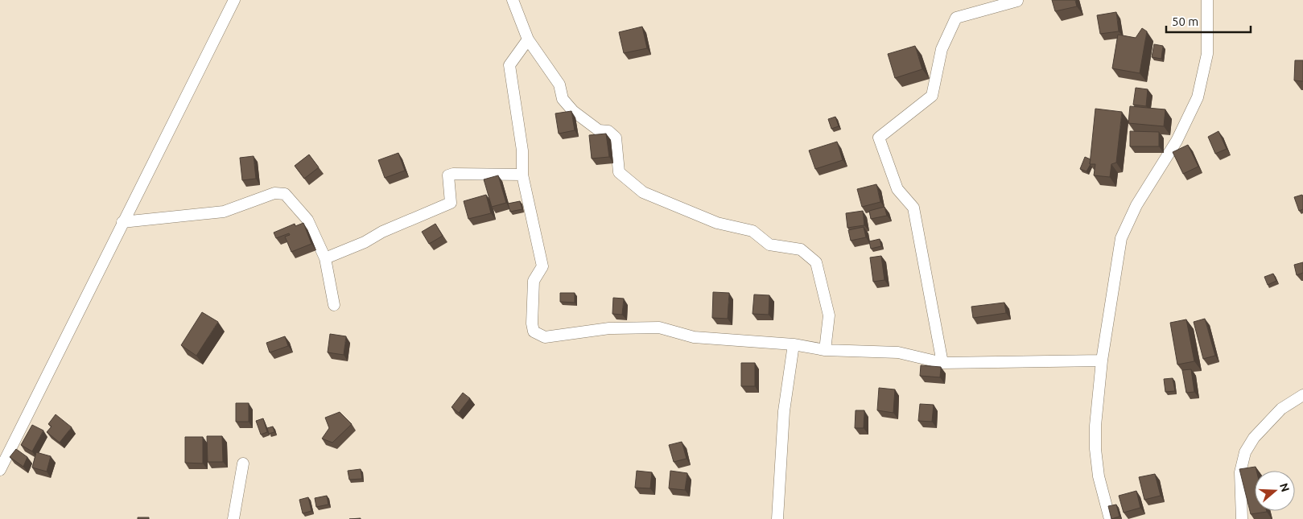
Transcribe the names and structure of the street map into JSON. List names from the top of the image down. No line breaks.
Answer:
{"scale_bar":"50 m","north":"right"}
